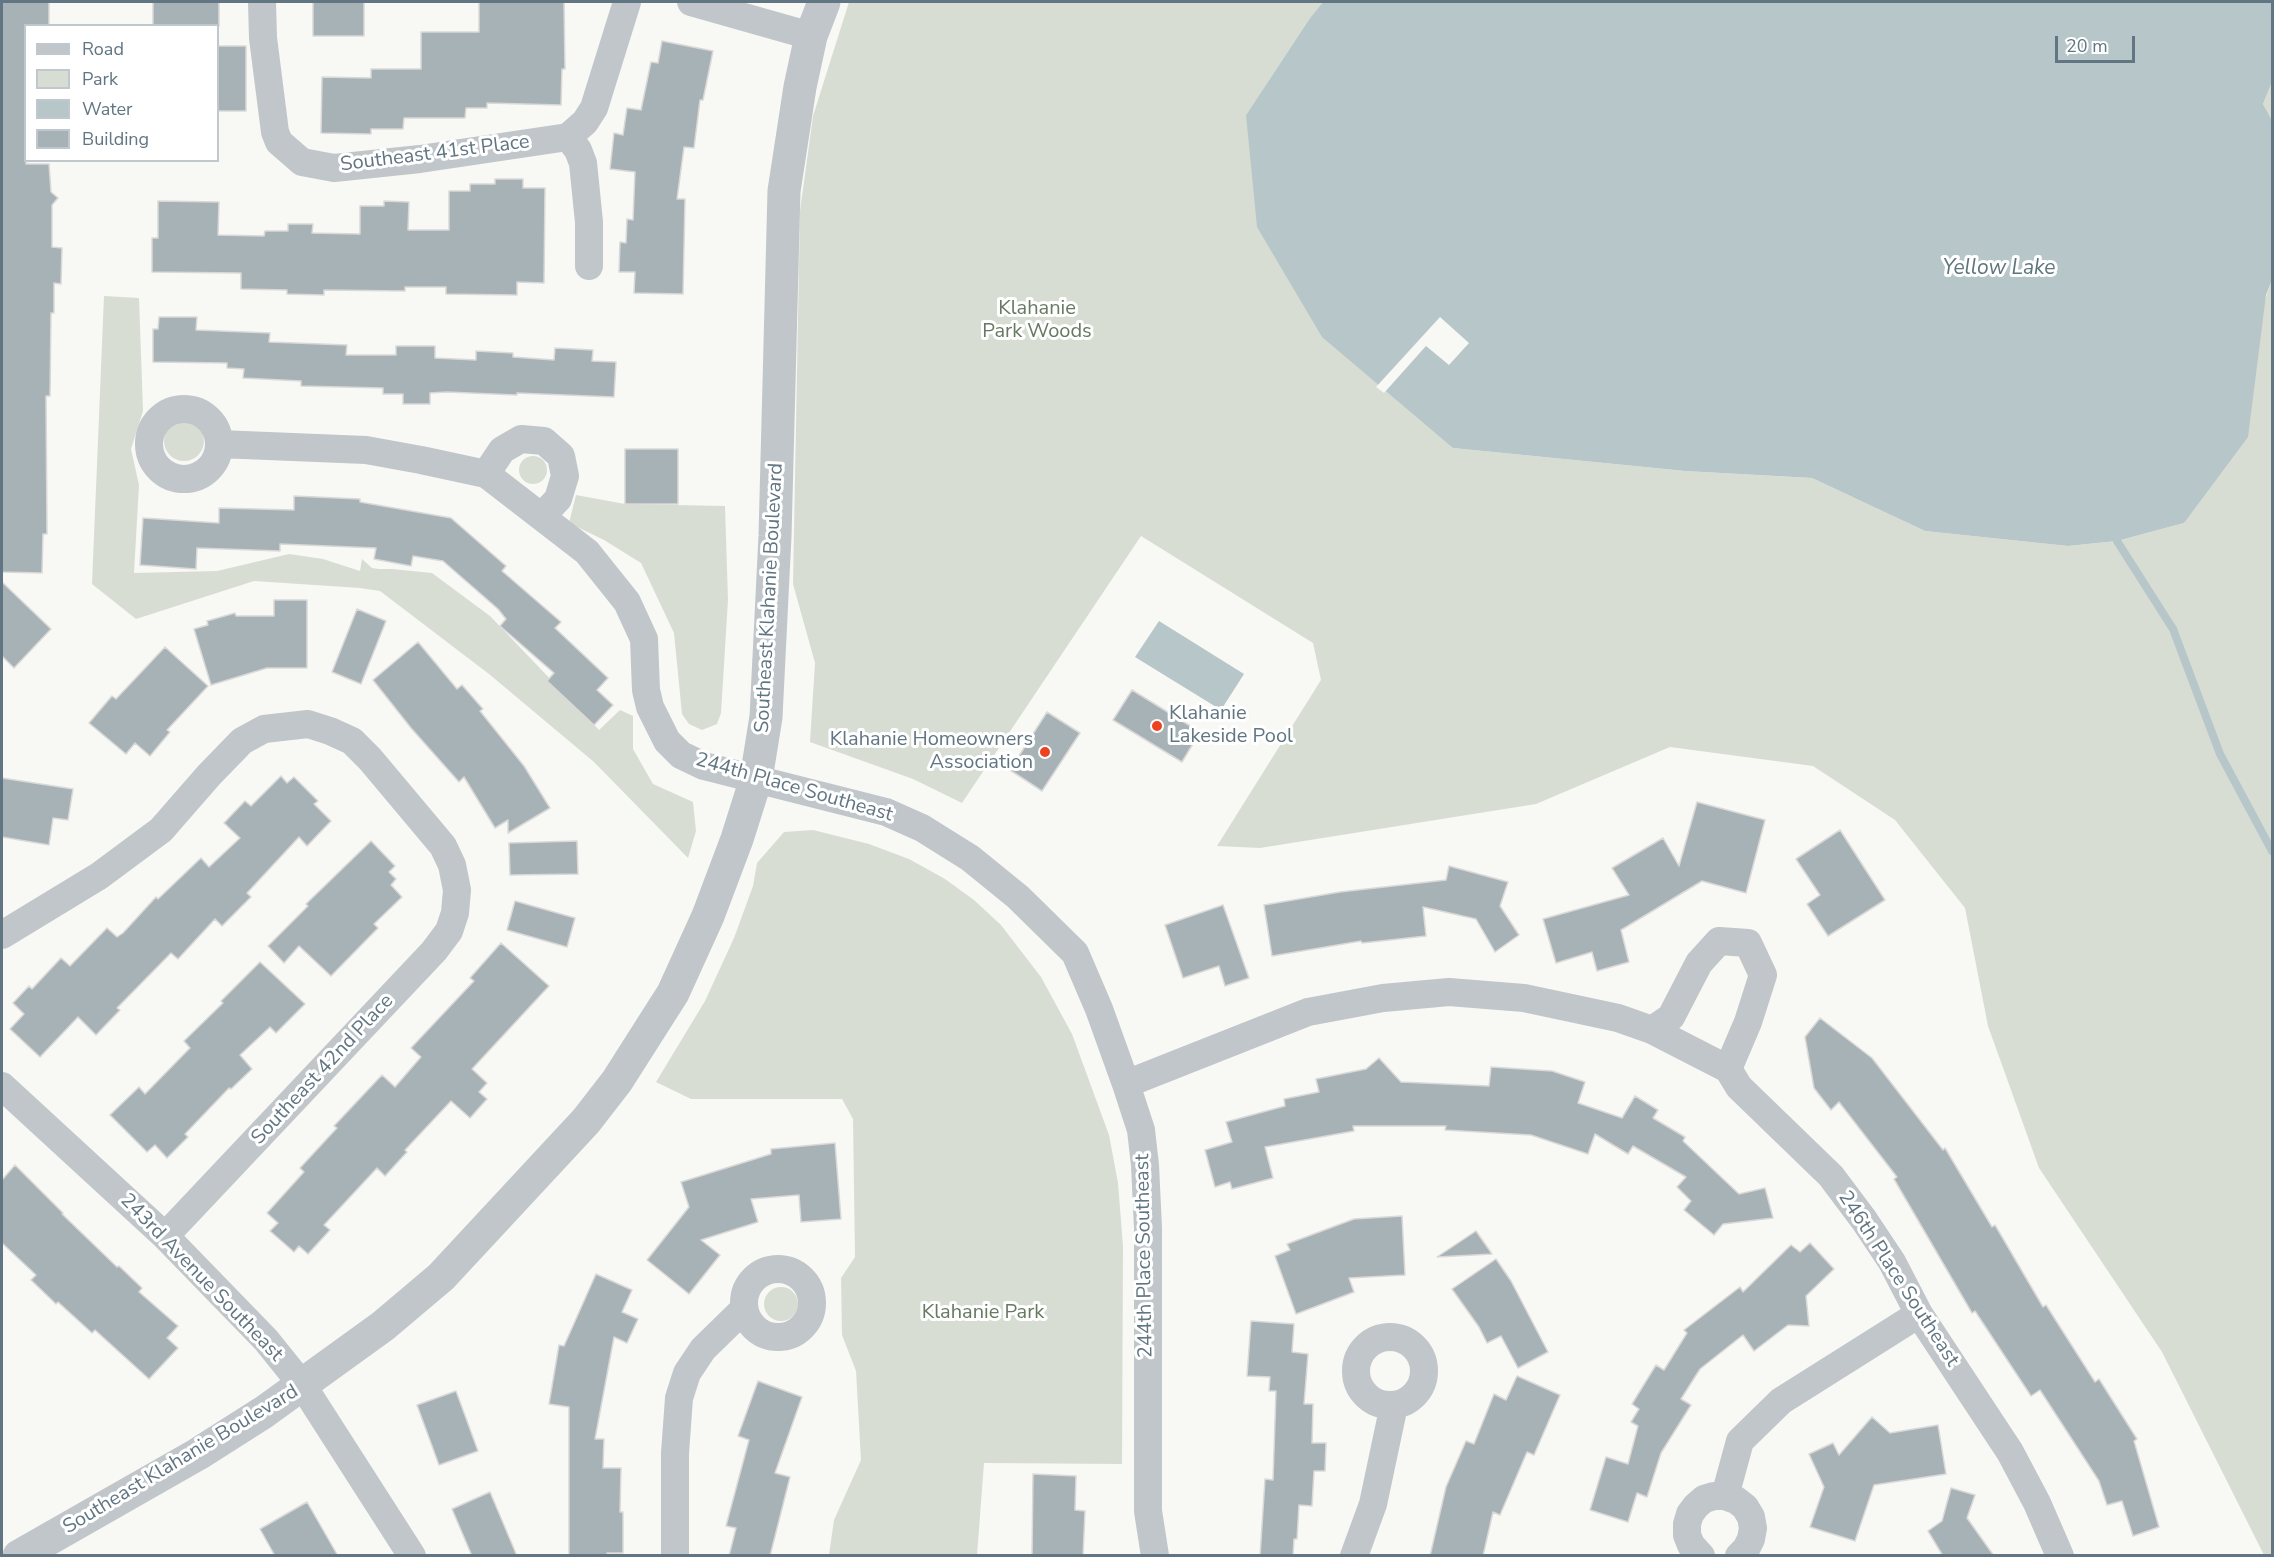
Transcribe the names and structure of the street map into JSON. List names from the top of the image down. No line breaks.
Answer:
{"streets":{"street":["Southeast 41st Place","Southeast Klahanie Boulevard","244th Place Southeast","Southeast 42nd Place","243rd Avenue Southeast","246th Place Southeast"]},"crossings":[["Southeast Klahanie Boulevard","244th Place Southeast"],["Southeast Klahanie Boulevard","243rd Avenue Southeast"],["Southeast 42nd Place","243rd Avenue Southeast"]],"water":["Yellow Lake"],"parks":["Klahanie Park Woods","Klahanie Park"],"places":["Klahanie Lakeside Pool","Klahanie Homeowners Association"],"legend":["Road","Park","Water","Building"],"scale_bar":"20 m"}
